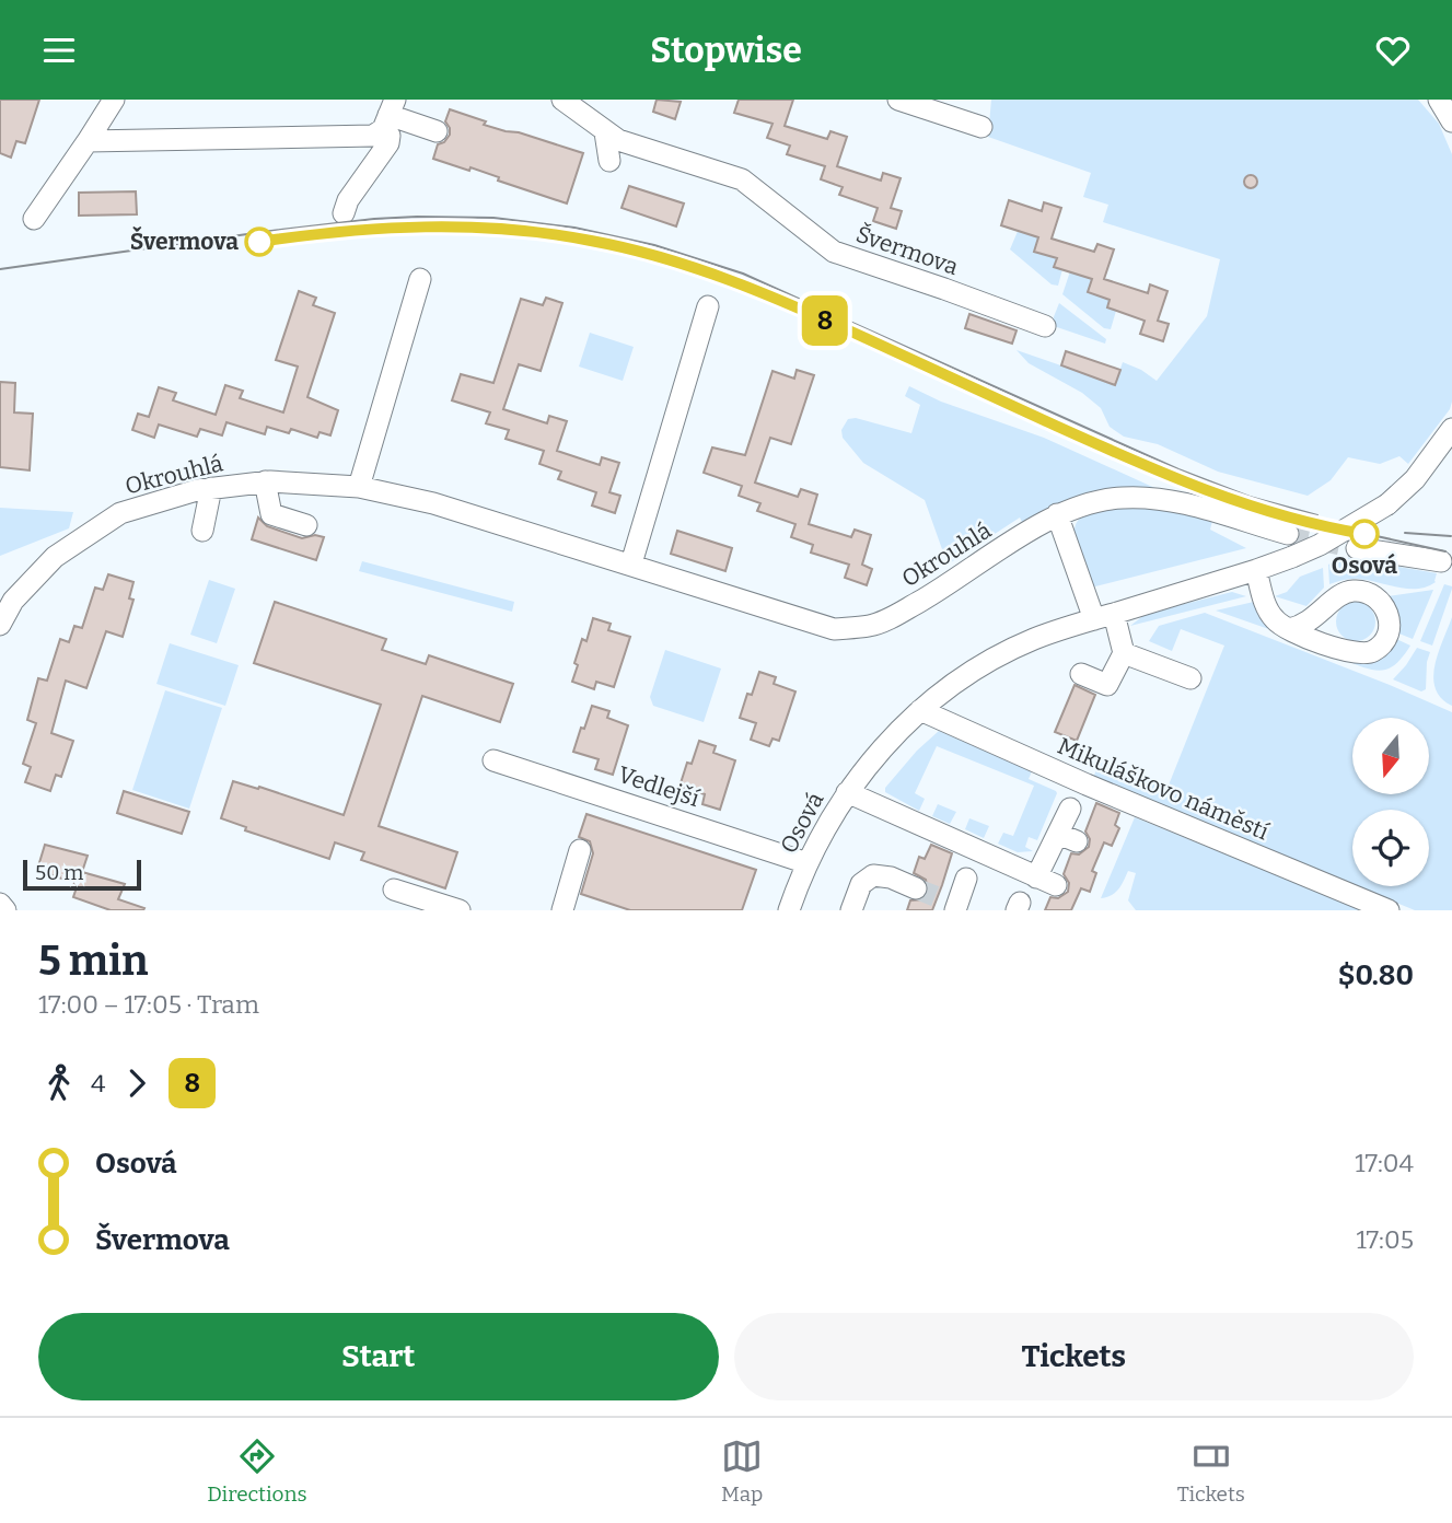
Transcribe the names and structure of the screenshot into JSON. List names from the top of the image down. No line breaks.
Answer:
{"streets":{"street":["Švermova","Okrouhlá","Vedlejší","Mikuláškovo náměstí","Osová"]},"crossings":[["Vedlejší","Osová"],["Mikuláškovo náměstí","Osová"]],"places":["Švermova","Osová"],"lines":["tram line 8"],"scale_bar":"50 m","north":"bottom","page":{"header":"Stopwise","on_map":"8","scale":"50 m","heading":["5 min","17:00 – 17:05 · Tram","$0.80"],"legs":["4","8"],"list":[{"name":"Osová","value":"17:04"},{"name":"Švermova","value":"17:05"}],"buttons":["Start","Tickets"],"tabs":["Directions","Map","Tickets"]}}
